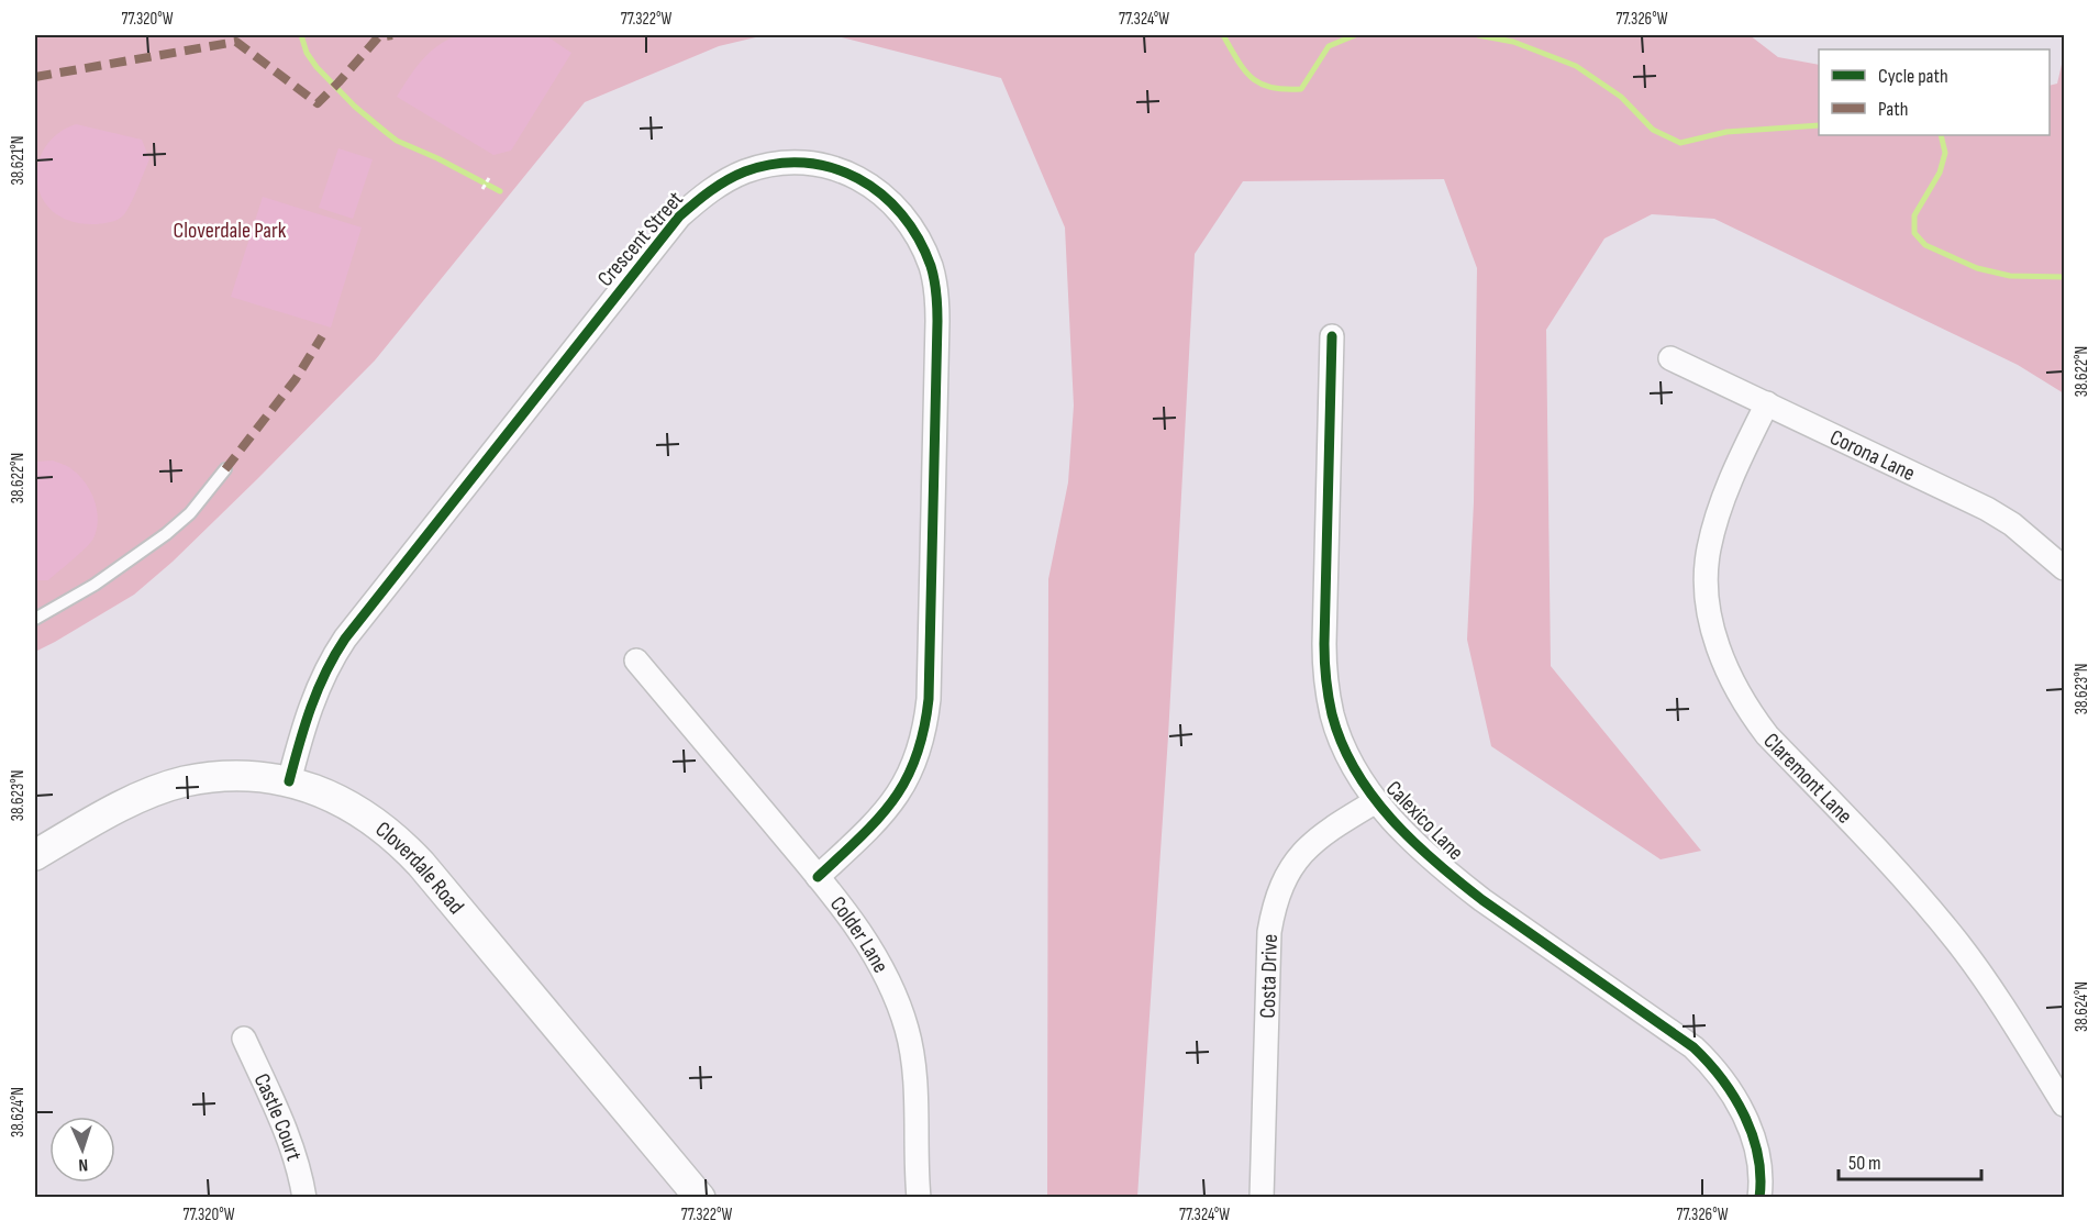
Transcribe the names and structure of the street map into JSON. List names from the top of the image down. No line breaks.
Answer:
{"streets":{"street":["Crescent Street","Corona Lane","Claremont Lane","Calexico Lane","Cloverdale Road","Colder Lane","Costa Drive","Castle Court"]},"crossings":[["Crescent Street","Cloverdale Road"],["Crescent Street","Colder Lane"],["Corona Lane","Claremont Lane"],["Calexico Lane","Costa Drive"]],"parks":["Cloverdale Park"],"legend":["Cycle path","Path"],"scale_bar":"50 m","north":"bottom","coordinates":["77.320°W","77.322°W","77.324°W","77.326°W","38.621°N","38.622°N","38.623°N","38.624°N"]}
